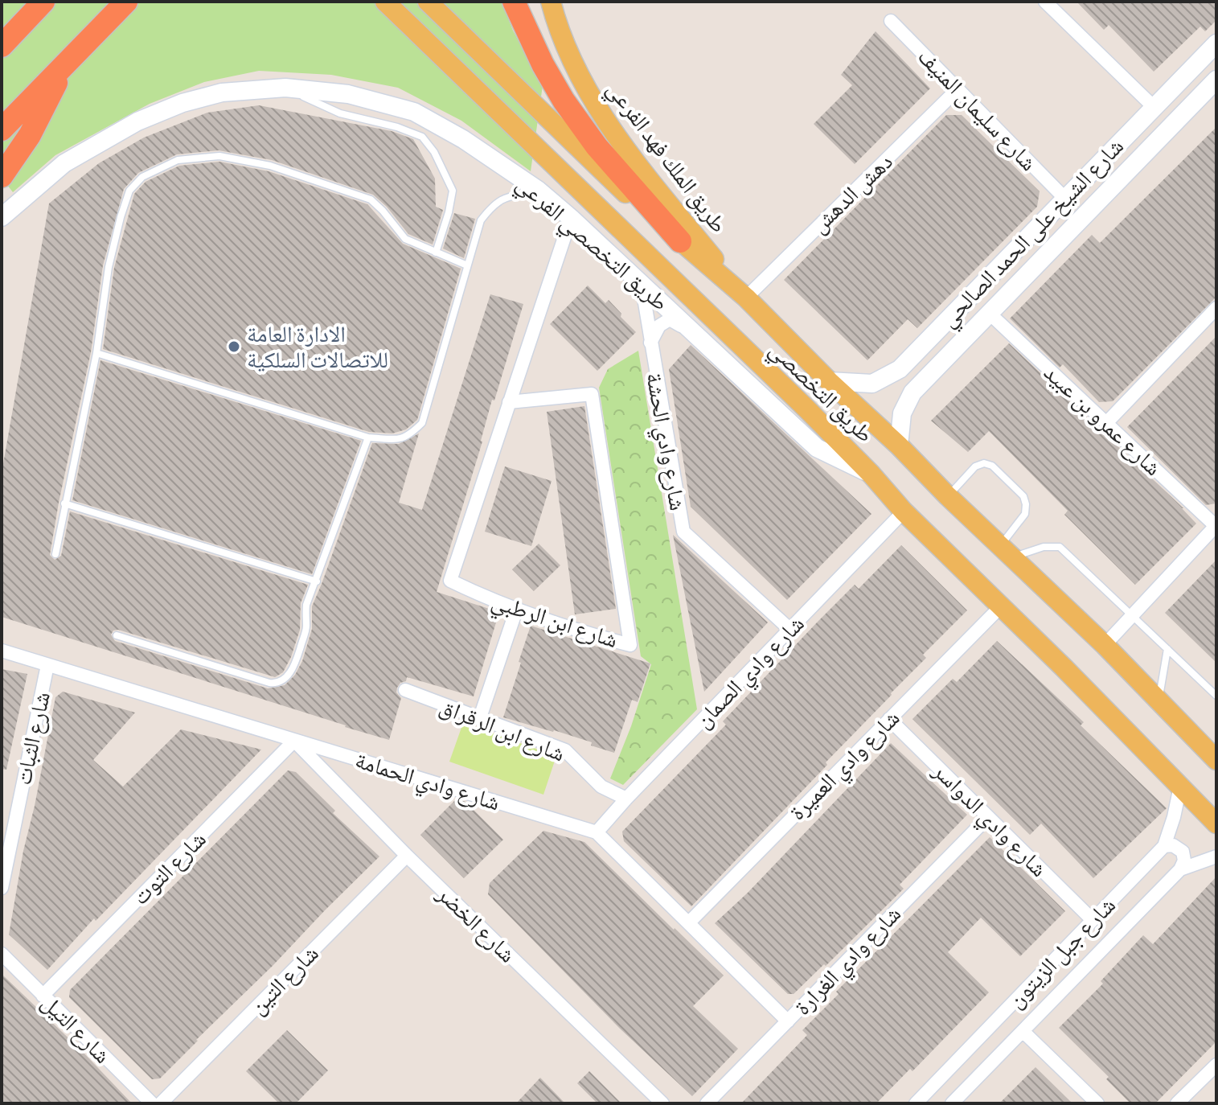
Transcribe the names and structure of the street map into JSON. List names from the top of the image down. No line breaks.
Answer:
{"streets":{"main road":["طريق الملك فهد الفرعي","شارع الشيخ على الحمد الصالحي","طريق التخصصي الفرعي","طريق التخصصي"],"street":["شارع سليمان المنيف","دهش الدهش","شارع عمرو بن عبيد","شارع وادي الحشة","شارع ابن الرطبي","شارع وادي الصمان","شارع ابن الرقراق","شارع الثبات","شارع وادي العميرة","شارع وادي الحمامة","شارع وادي الدواسر","شارع التوت","شارع الخضر","شارع جبل الزيتون","شارع وادي الغرارة","شارع التين","شارع التيل"]},"crossings":[["شارع سليمان المنيف","دهش الدهش"],["شارع سليمان المنيف","شارع الشيخ على الحمد الصالحي"],["طريق الملك فهد الفرعي","دهش الدهش"],["طريق الملك فهد الفرعي","طريق التخصصي"],["دهش الدهش","طريق التخصصي"],["شارع الشيخ على الحمد الصالحي","طريق التخصصي"],["شارع الشيخ على الحمد الصالحي","شارع عمرو بن عبيد"],["طريق التخصصي الفرعي","طريق التخصصي"],["طريق التخصصي الفرعي","شارع وادي الحشة"],["طريق التخصصي الفرعي","شارع ابن الرطبي"],["طريق التخصصي","شارع وادي الصمان"],["طريق التخصصي","شارع وادي العميرة"],["طريق التخصصي","شارع جبل الزيتون"],["شارع وادي الحشة","شارع وادي الصمان"],["شارع وادي الصمان","شارع ابن الرقراق"],["شارع وادي الصمان","شارع وادي الحمامة"],["شارع الثبات","شارع وادي الحمامة"],["شارع وادي العميرة","شارع وادي الحمامة"],["شارع وادي العميرة","شارع وادي الدواسر"],["شارع وادي الحمامة","شارع التوت"],["شارع وادي الحمامة","شارع الخضر"],["شارع وادي الحمامة","شارع وادي الغرارة"],["شارع وادي الدواسر","شارع جبل الزيتون"],["شارع وادي الدواسر","شارع وادي الغرارة"],["شارع التوت","شارع الخضر"],["شارع التوت","شارع التيل"],["شارع الخضر","شارع التين"]],"places":["الادارة العامة للاتصالات السلكية"]}
